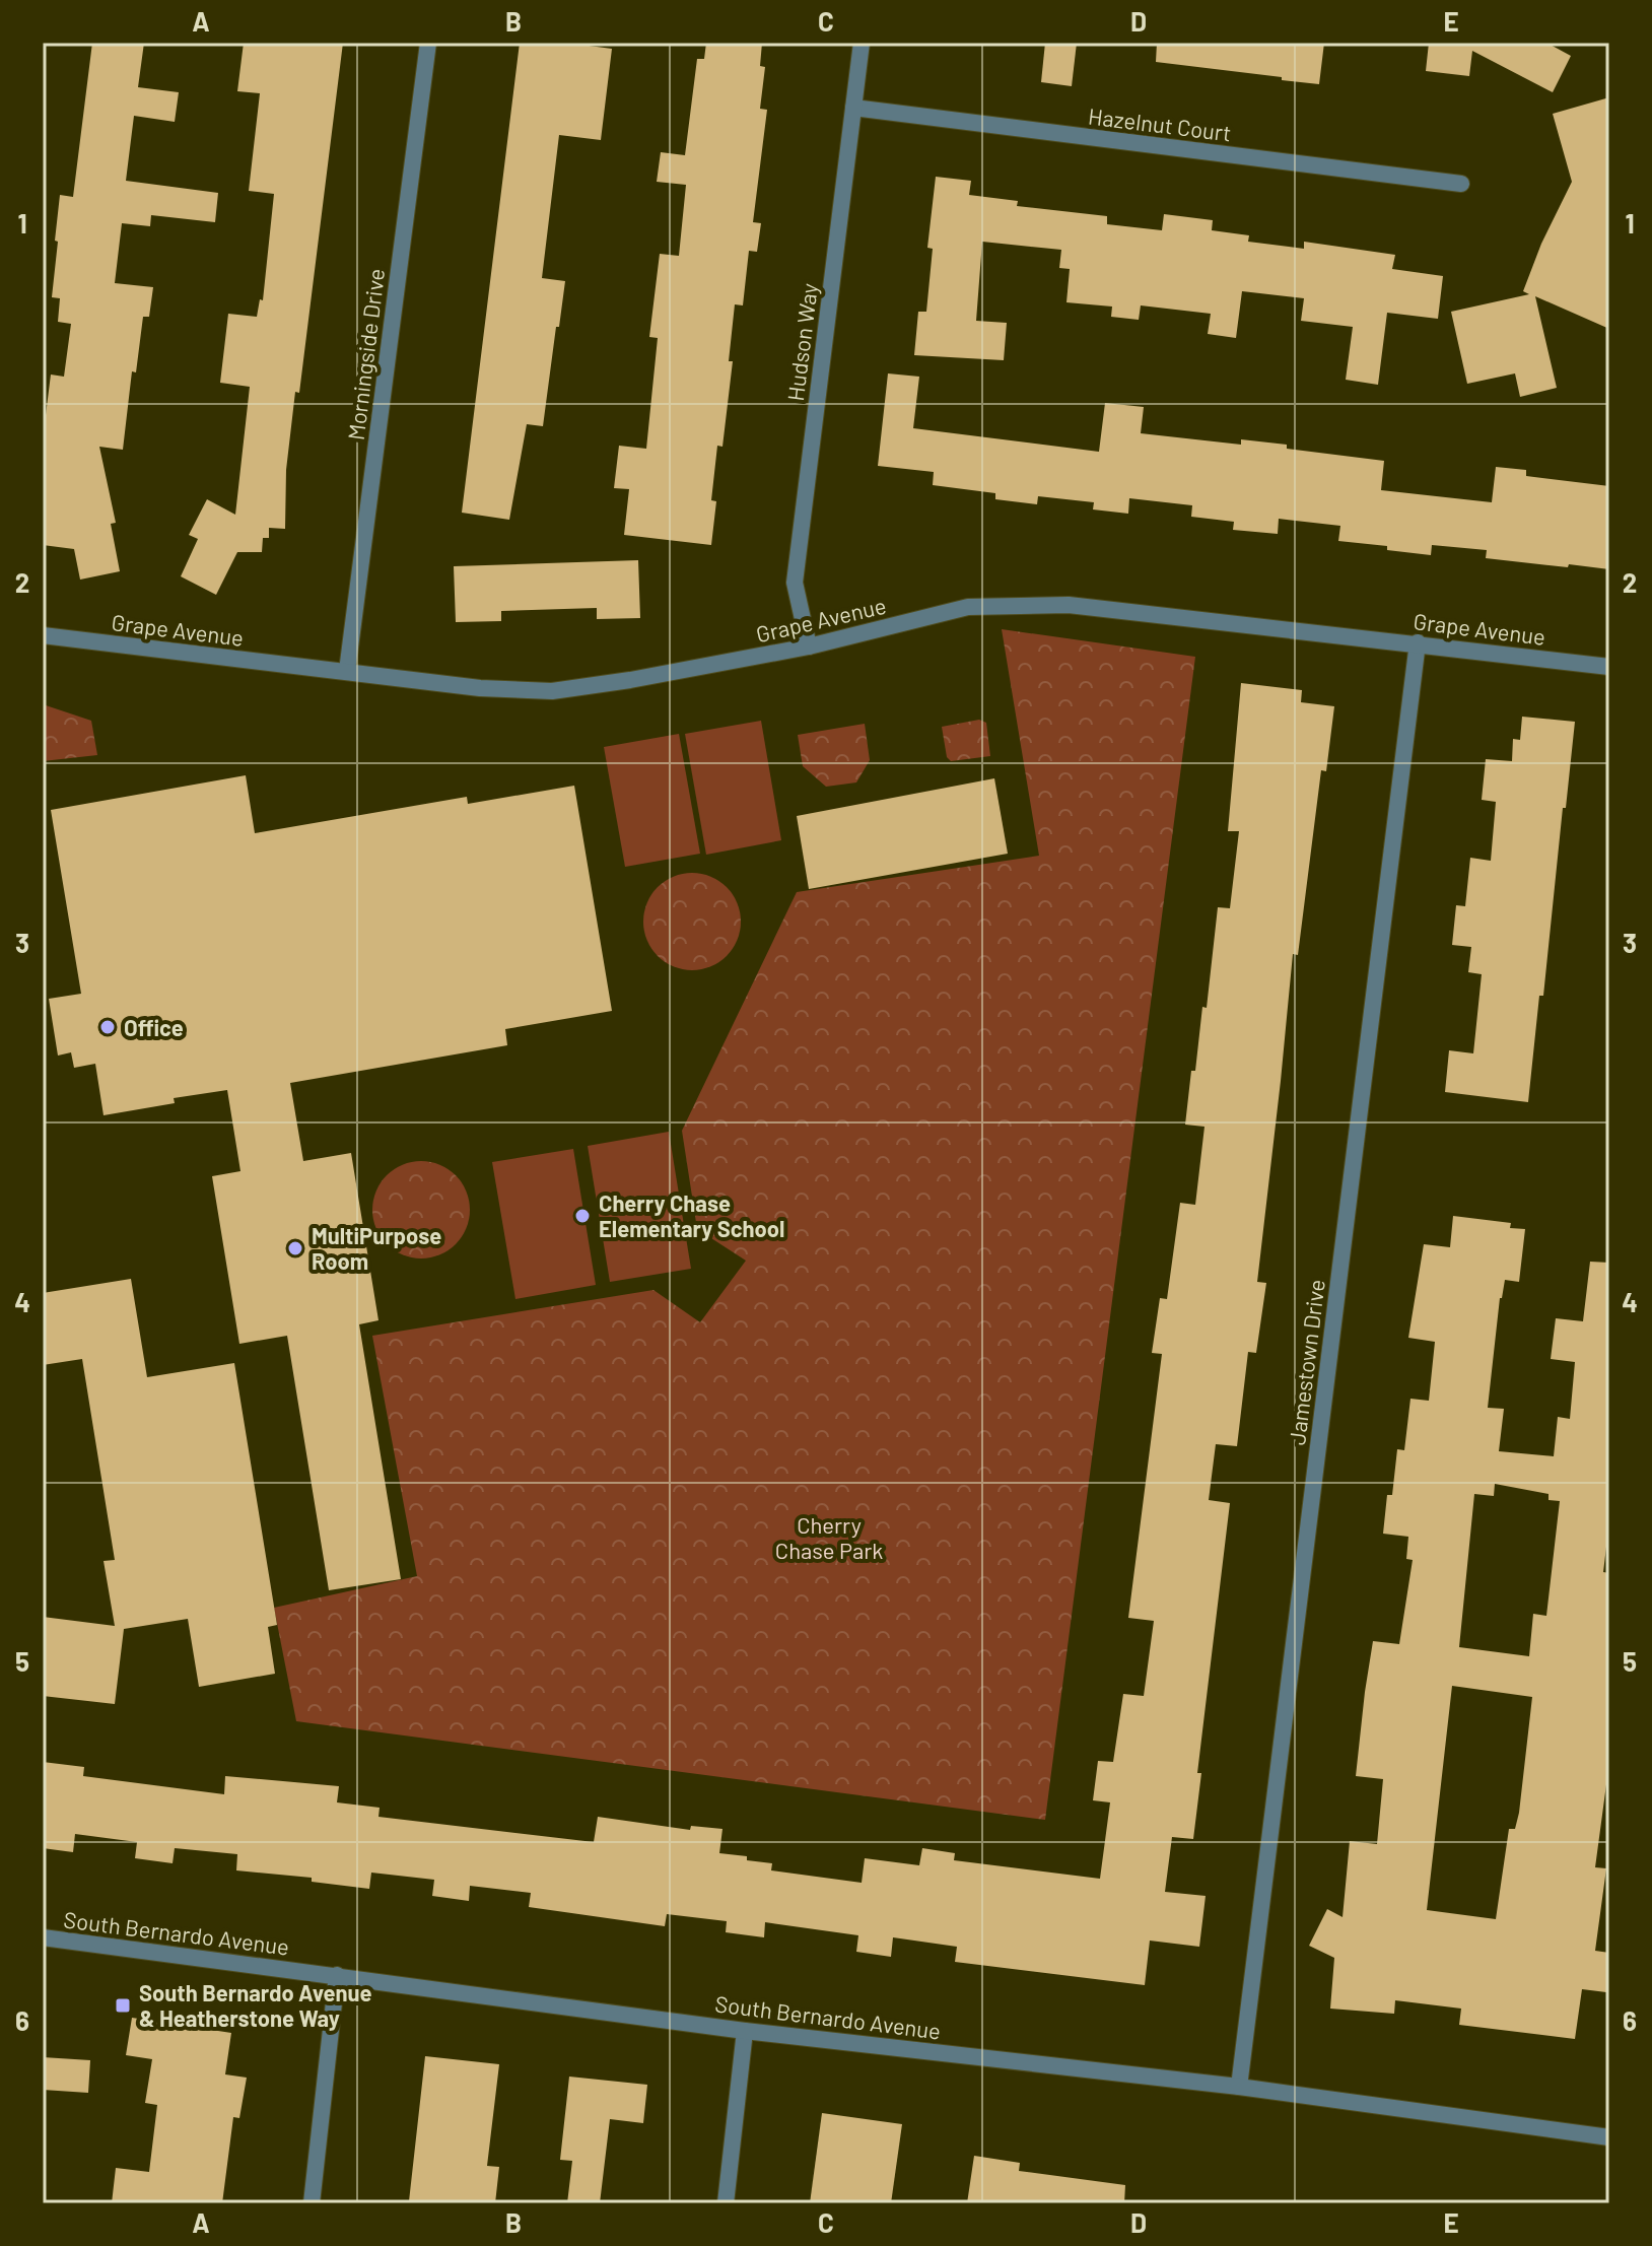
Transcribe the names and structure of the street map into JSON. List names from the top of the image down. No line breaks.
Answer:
{"streets":{"street":["Hazelnut Court","Hudson Way","Morningside Drive","Grape Avenue","Jamestown Drive","South Bernardo Avenue"]},"crossings":[["Hazelnut Court","Hudson Way"],["Hudson Way","Grape Avenue"],["Morningside Drive","Grape Avenue"],["Grape Avenue","Jamestown Drive"],["Jamestown Drive","South Bernardo Avenue"]],"parks":["Cherry Chase Park"],"places":{"other":["Office","Cherry Chase Elementary School","MultiPurpose Room"],"transit":["South Bernardo Avenue & Heatherstone Way"]},"grid":{"columns":["A","B","C","D","E"],"rows":["1","2","3","4","5","6"]}}
